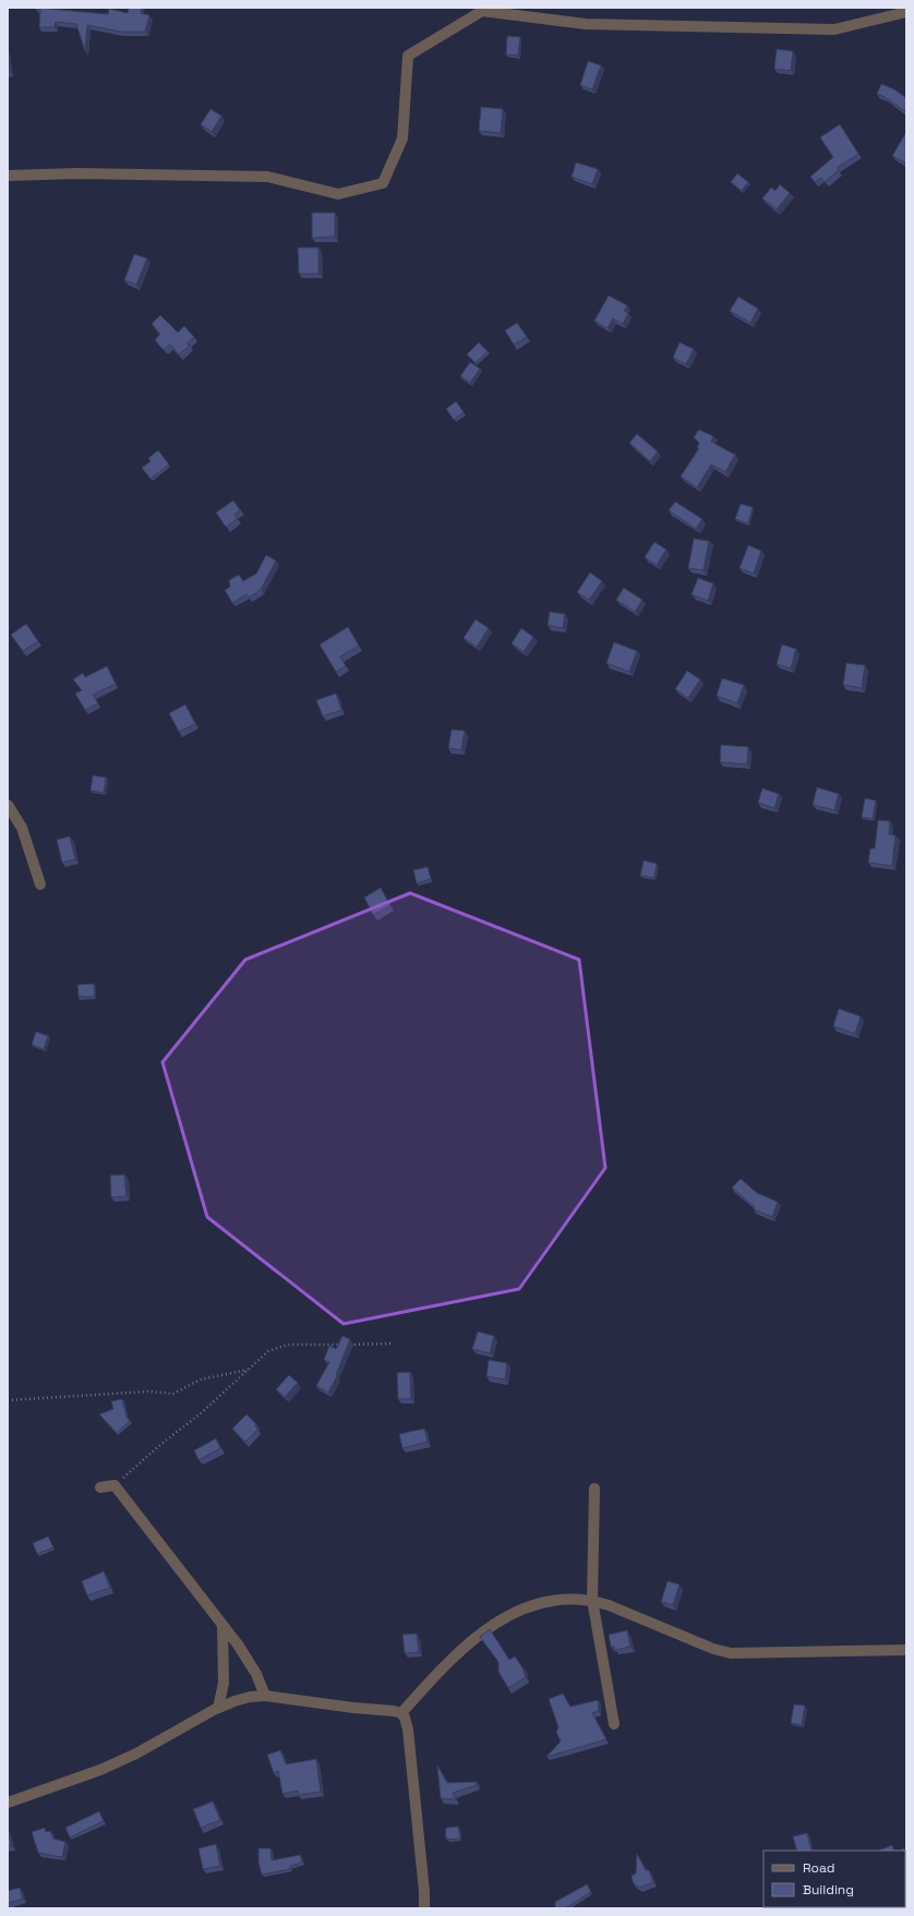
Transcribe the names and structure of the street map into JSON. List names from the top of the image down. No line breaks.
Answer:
{"legend":["Road","Building"]}
